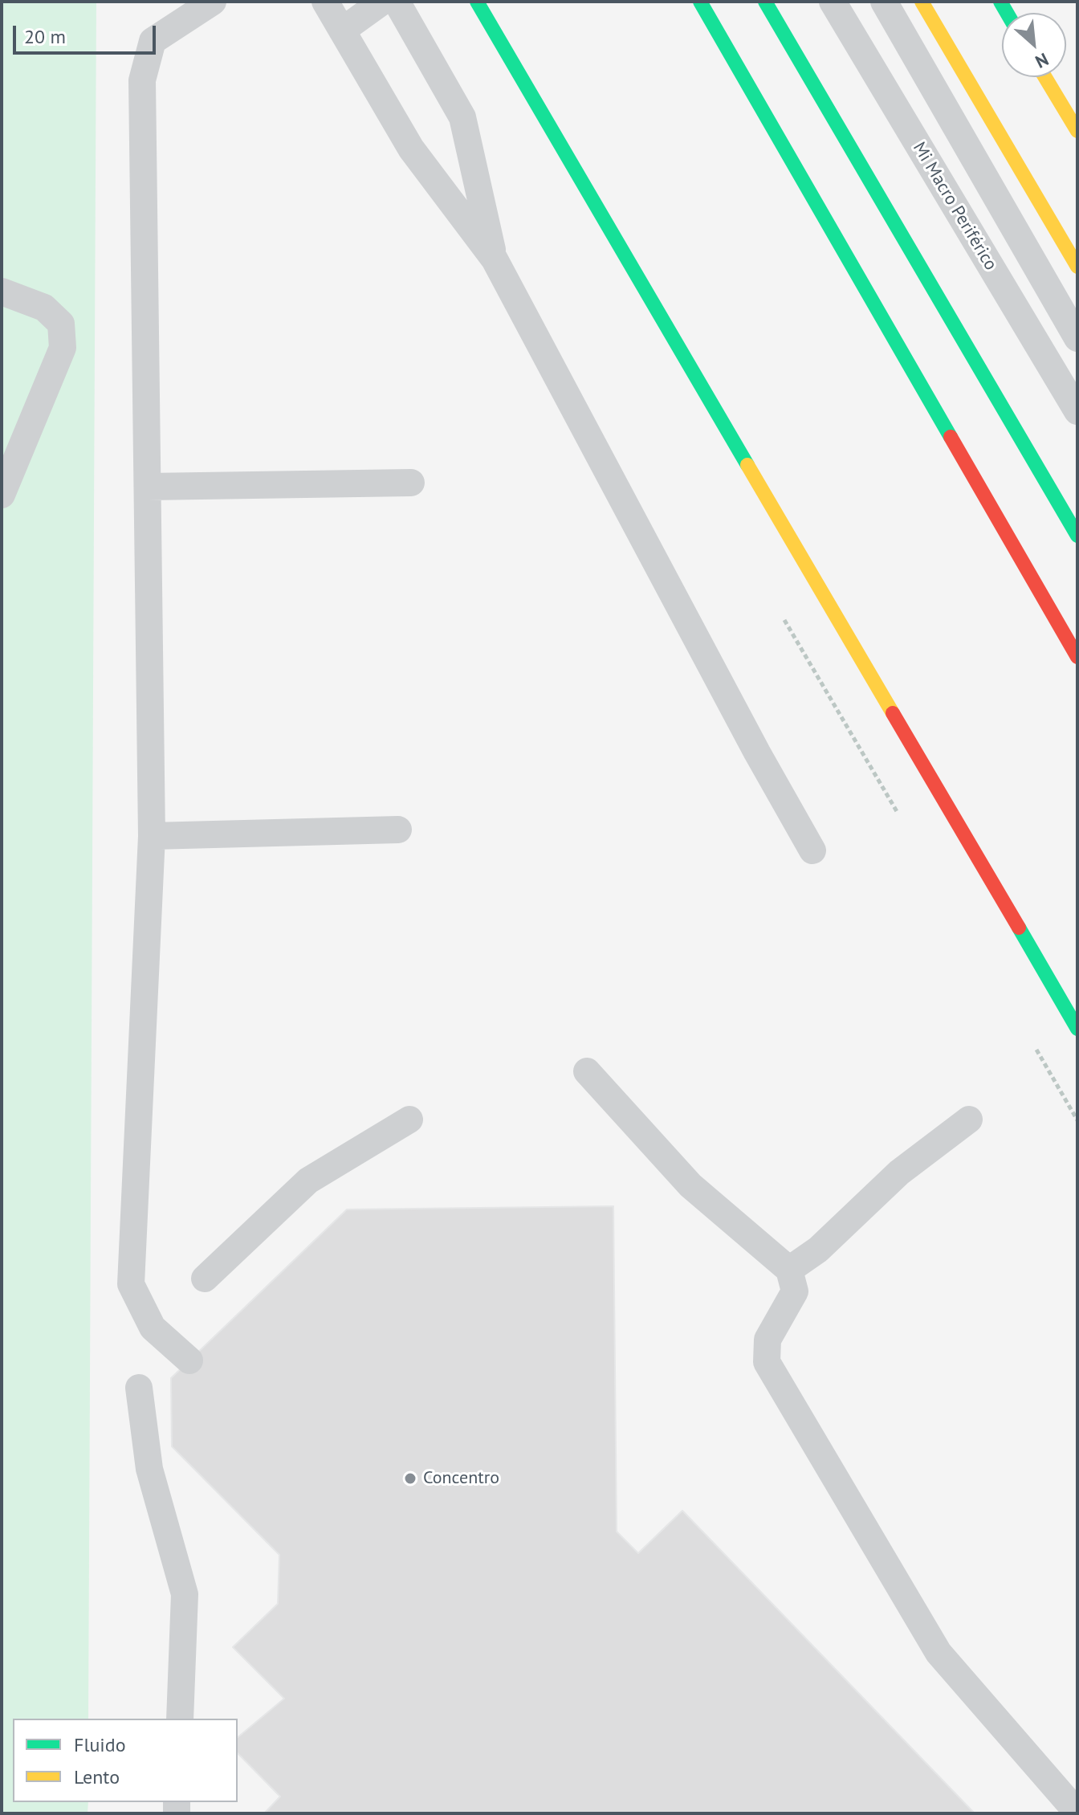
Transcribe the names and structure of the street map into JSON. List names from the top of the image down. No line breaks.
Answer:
{"streets":{"lane":["Mi Macro Periférico"]},"places":["Concentro"],"legend":["Fluido","Lento"],"scale_bar":"20 m","north":"bottom right"}
